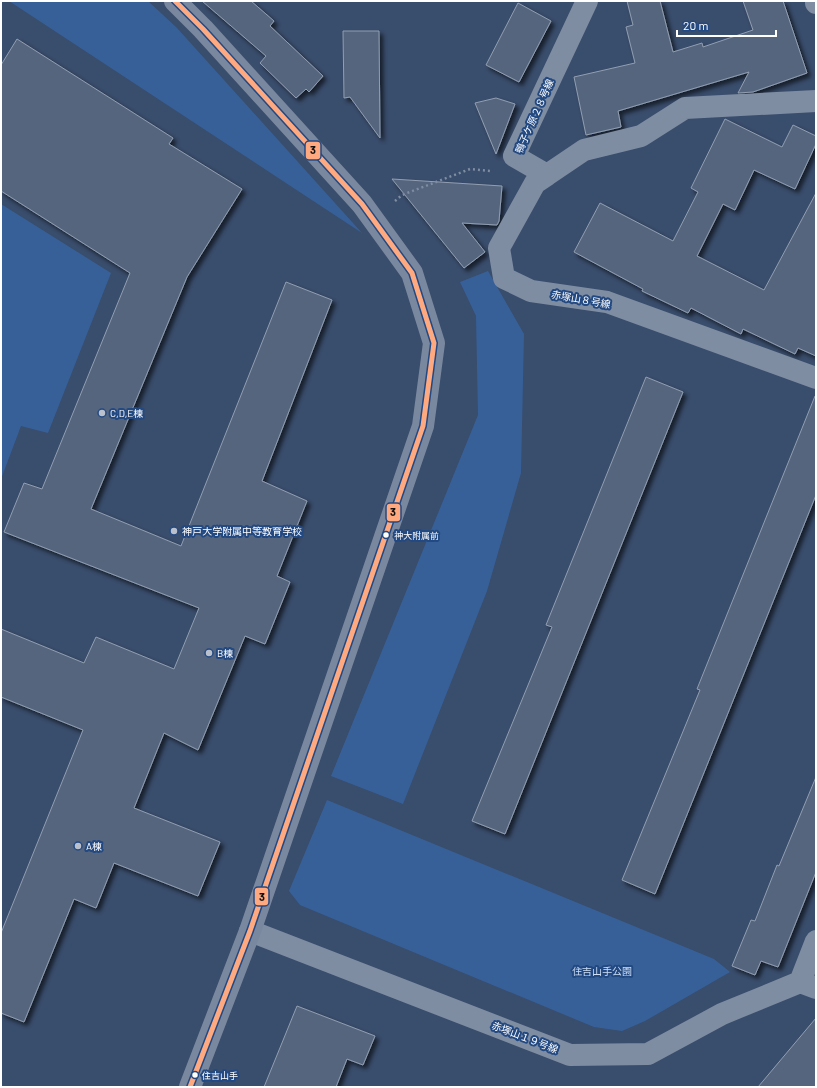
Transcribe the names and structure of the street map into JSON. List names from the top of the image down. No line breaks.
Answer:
{"streets":{"street":["鴨子ケ原２８号線","赤塚山８号線","赤塚山１９号線"]},"crossings":[["鴨子ケ原２８号線","赤塚山８号線"]],"parks":["住吉山手公園"],"places":["C,D,E棟","神戸大学附属中等教育学校","神大附属前","B棟","A棟","住吉山手"],"lines":["transit line 3"],"scale_bar":"20 m"}
